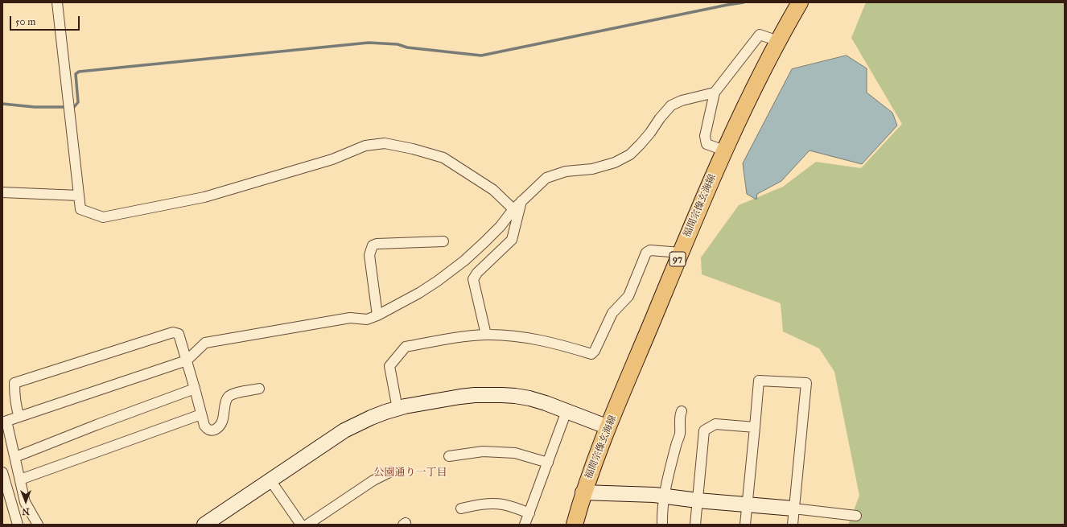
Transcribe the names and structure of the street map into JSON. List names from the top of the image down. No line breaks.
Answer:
{"streets":{"main road":["福間宗像玄海線","97"]},"districts":["公園通り一丁目"],"scale_bar":"50 m","north":"bottom"}
